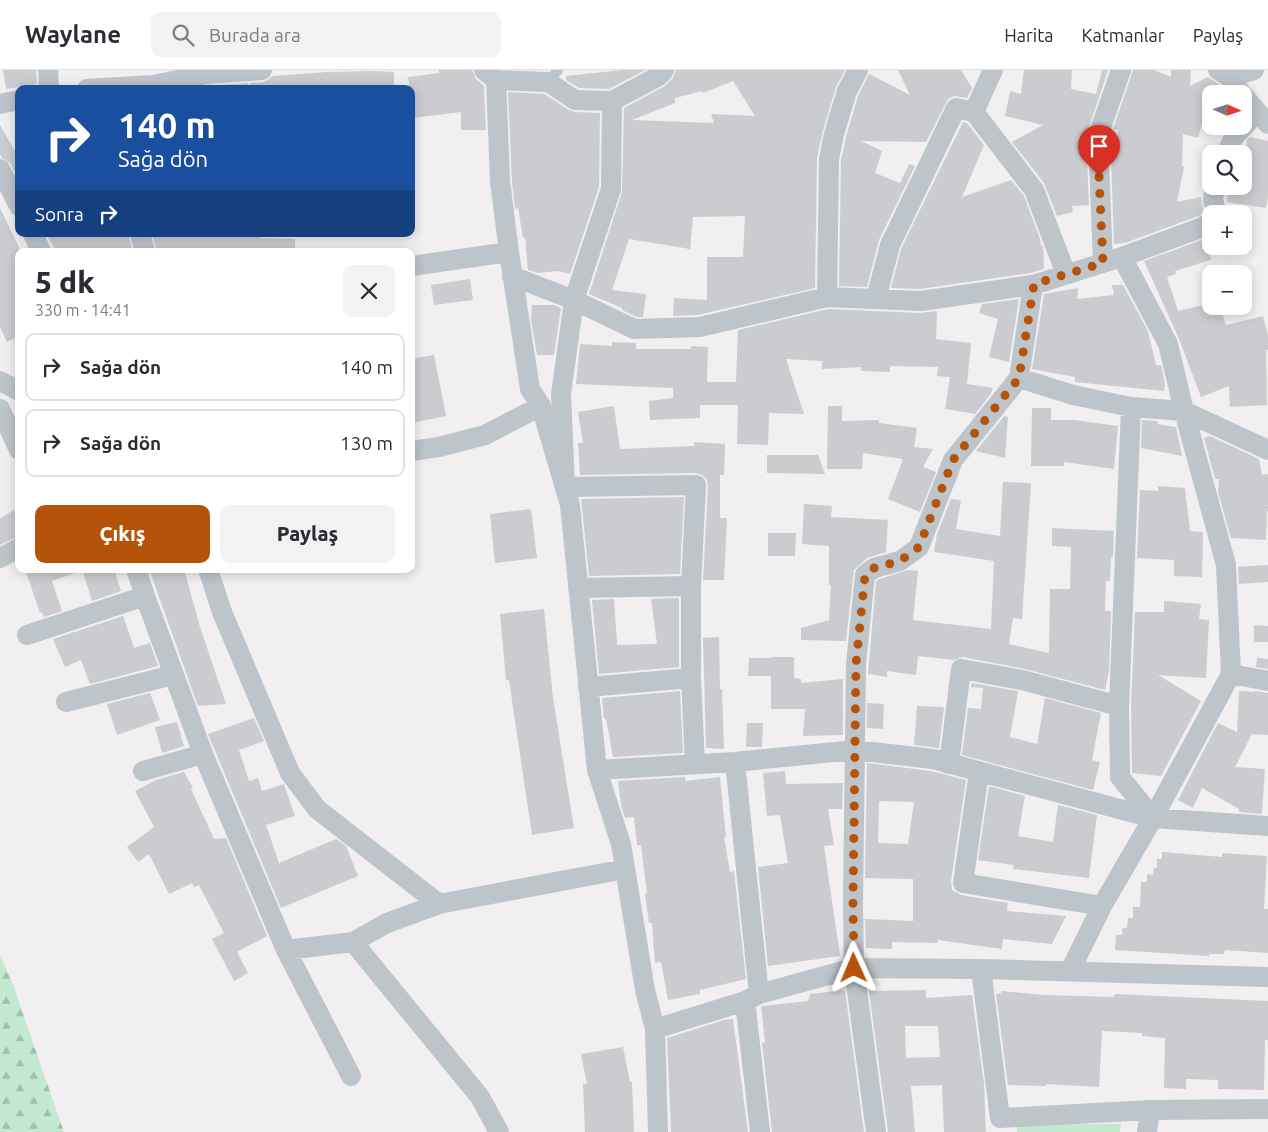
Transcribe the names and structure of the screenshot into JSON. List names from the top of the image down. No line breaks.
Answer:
{"north":"right","page":{"header":"Waylane","search":"Burada ara","nav":["Harita","Katmanlar","Paylaş"],"map_buttons":["+","−"],"turn":["140 m","Sağa dön"],"then":"Sonra","heading":["5 dk","330 m · 14:41"],"list":[{"name":"Sağa dön","value":"140 m"},{"name":"Sağa dön","value":"130 m"}],"buttons":["Çıkış","Paylaş"]}}
